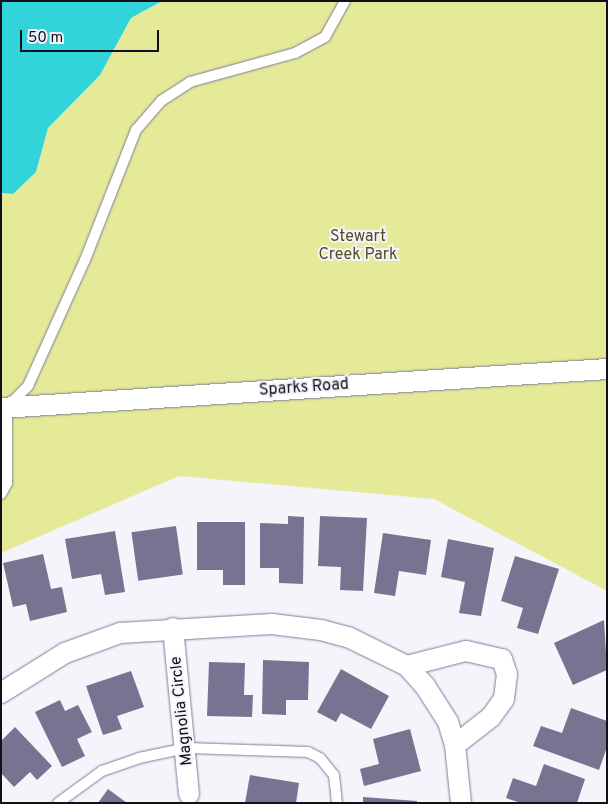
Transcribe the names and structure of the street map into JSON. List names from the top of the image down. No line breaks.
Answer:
{"streets":{"street":["Sparks Road","Magnolia Circle"]},"parks":["Stewart Creek Park"],"scale_bar":"50 m"}
